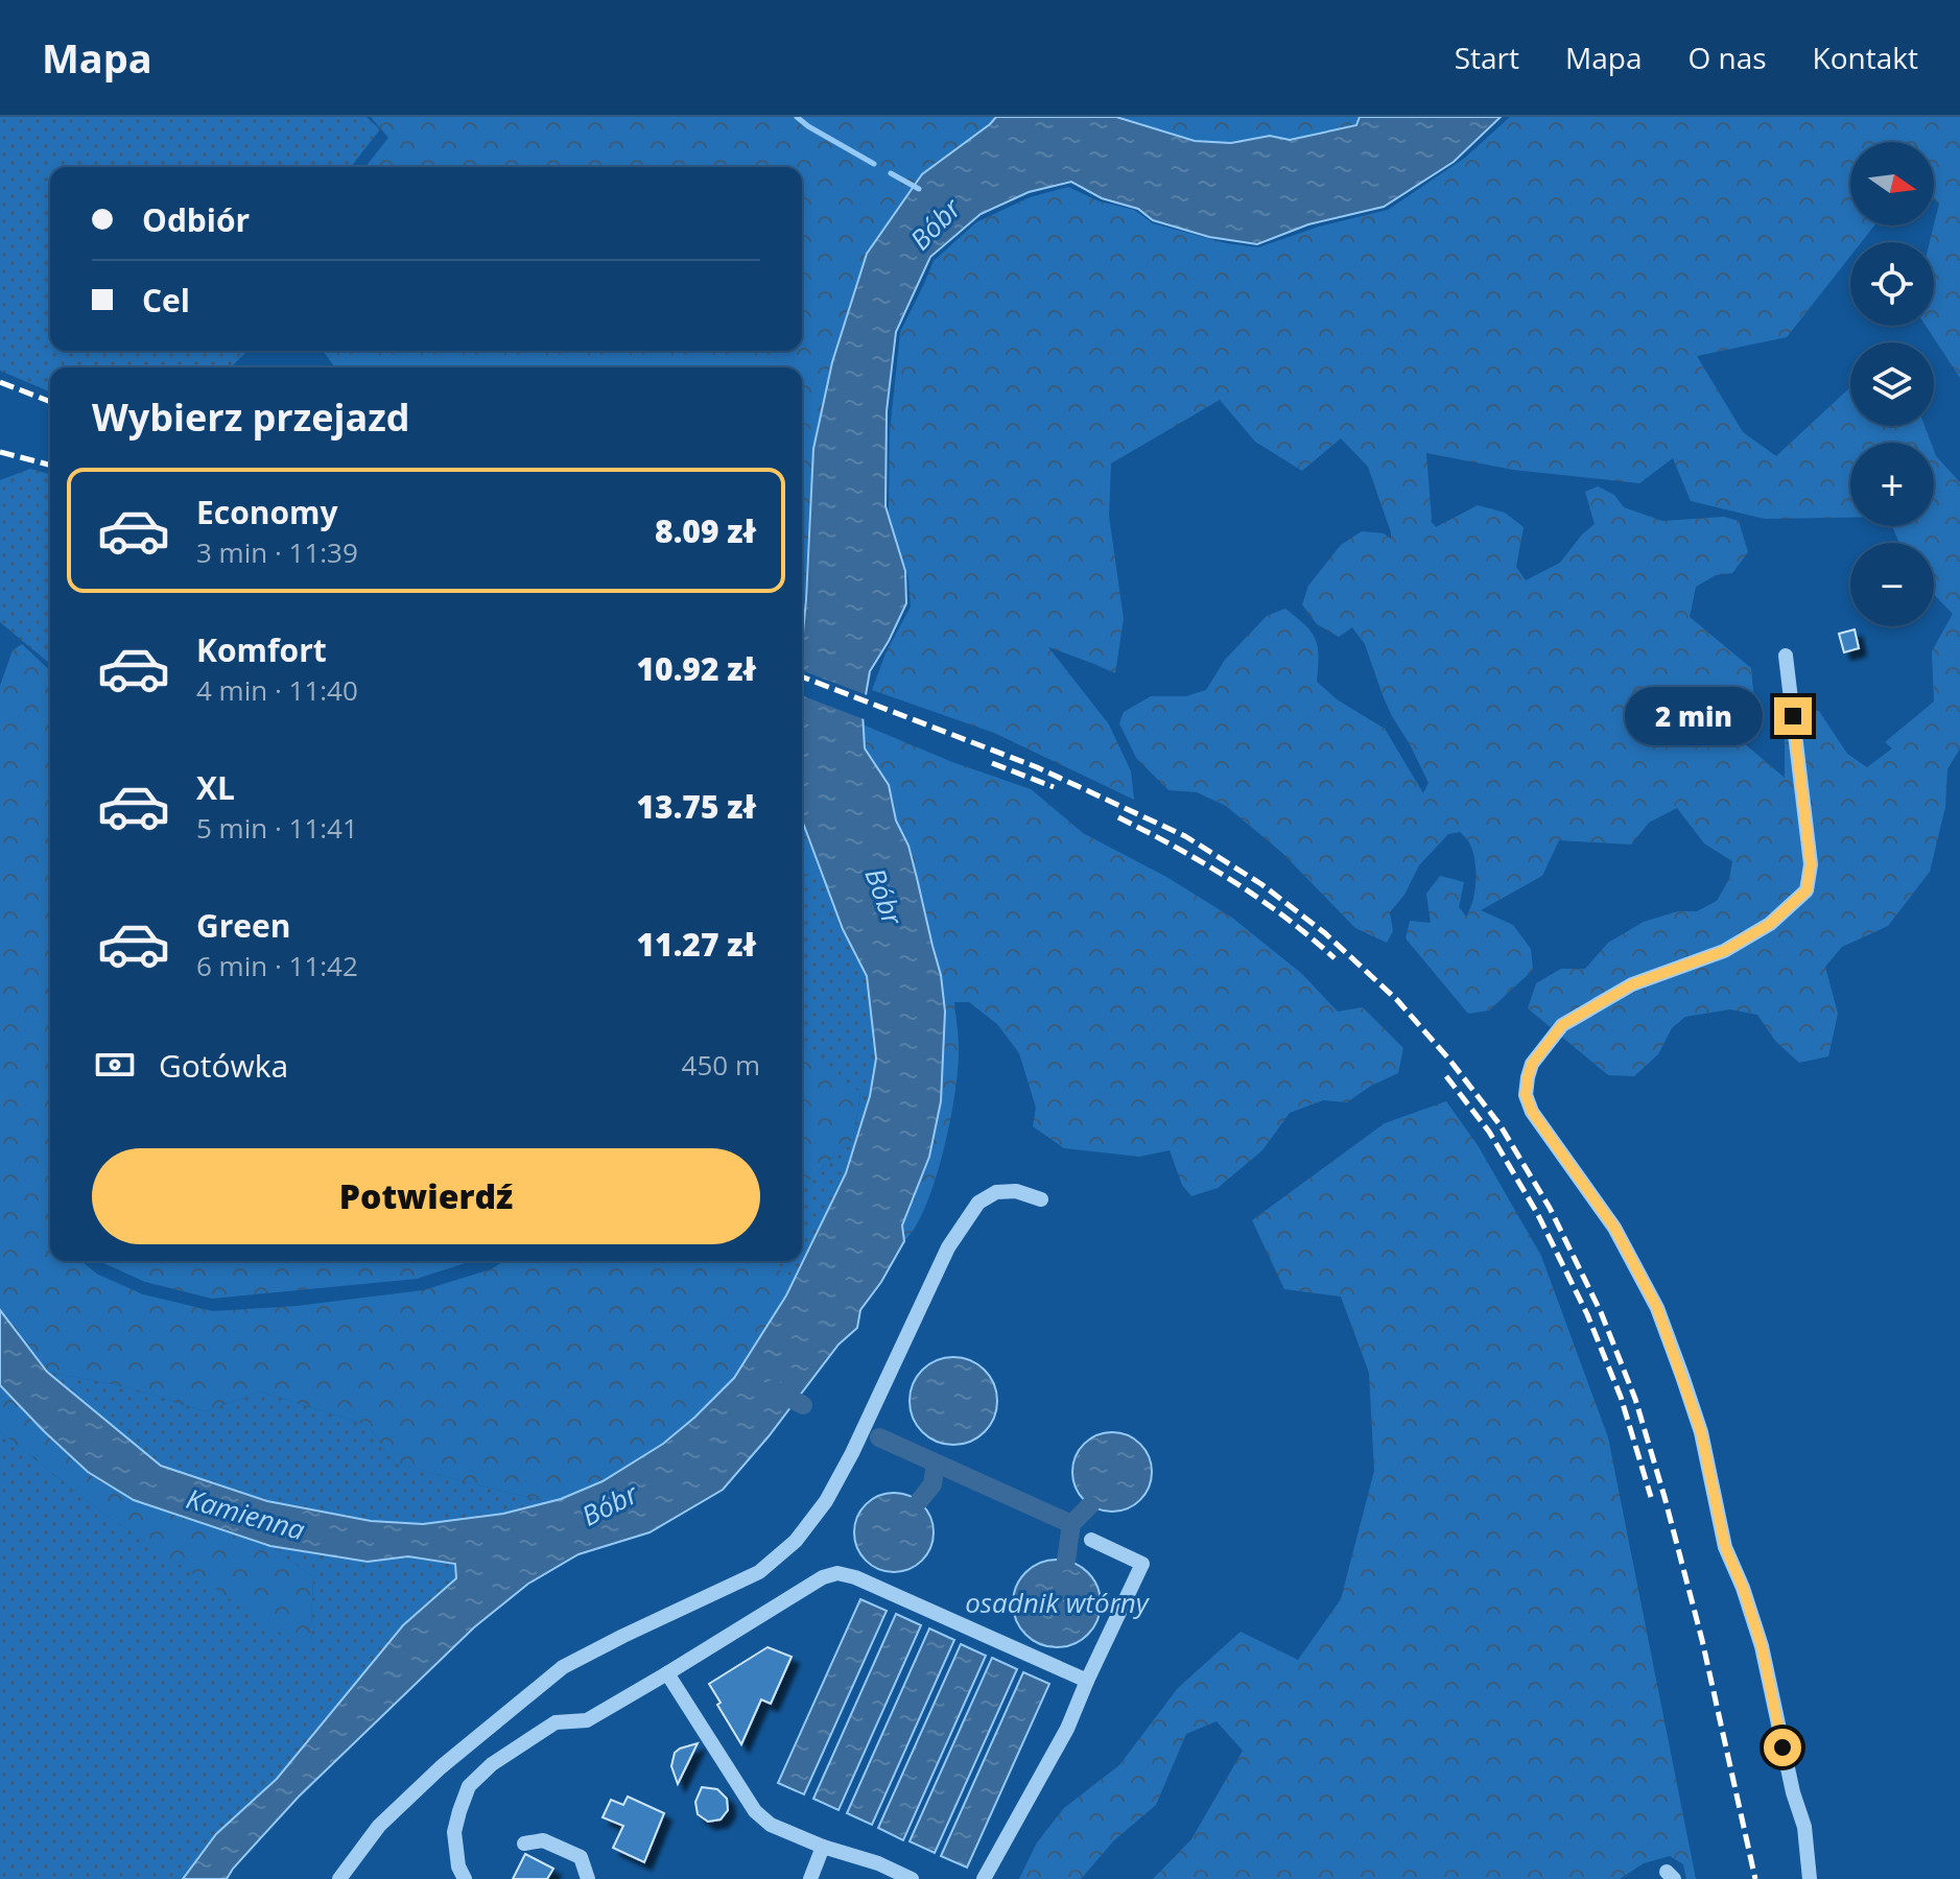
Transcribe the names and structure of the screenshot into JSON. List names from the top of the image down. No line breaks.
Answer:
{"water":["Bóbr","Kamienna","osadnik wtórny"],"north":"right","page":{"header":"Mapa","nav":["Start","Mapa","O nas","Kontakt"],"map_buttons":["+","−"],"banner":["Odbiór","Cel"],"heading":"Wybierz przejazd","list":[{"name":"Economy","note":"3 min · 11:39","value":"8.09 zł"},{"name":"Komfort","note":"4 min · 11:40","value":"10.92 zł"},{"name":"XL","note":"5 min · 11:41","value":"13.75 zł"},{"name":"Green","note":"6 min · 11:42","value":"11.27 zł"}],"bubble":"2 min","pay":["Gotówka","450 m"],"buttons":"Potwierdź"}}
